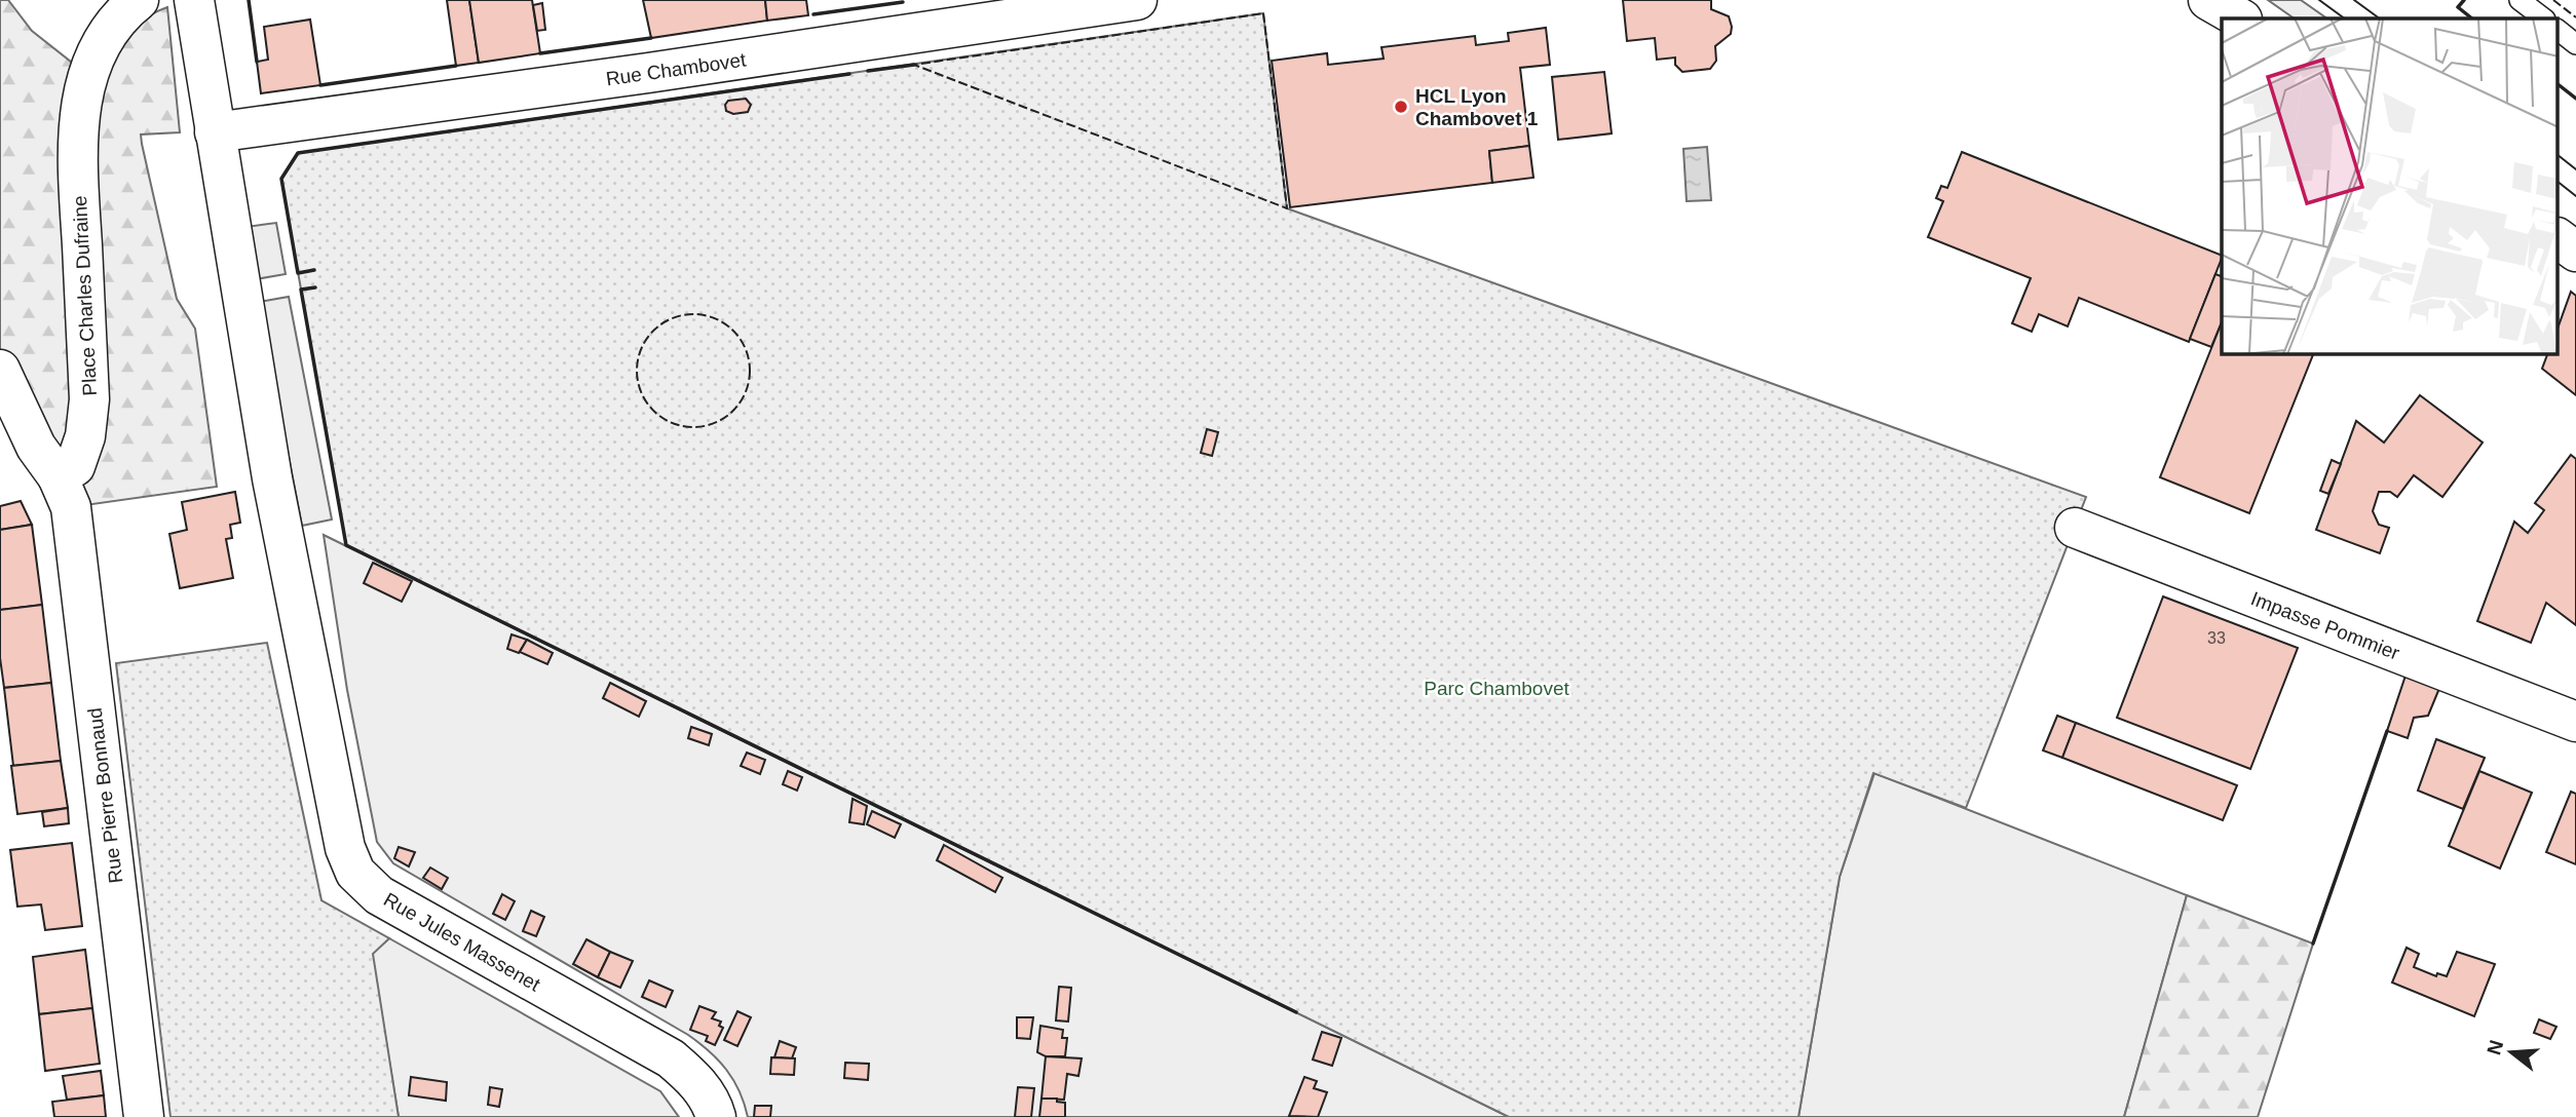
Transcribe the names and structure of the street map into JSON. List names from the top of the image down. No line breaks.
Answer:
{"streets":{"street":["Rue Chambovet","Place Charles Dufraine","Impasse Pommier","Rue Pierre Bonnaud","Rue Jules Massenet"]},"crossings":[["Rue Chambovet","Rue Jules Massenet"],["Place Charles Dufraine","Rue Pierre Bonnaud"]],"parks":["Parc Chambovet"],"places":["HCL Lyon Chambovet 1"],"house_numbers":["33"],"north":"left"}
